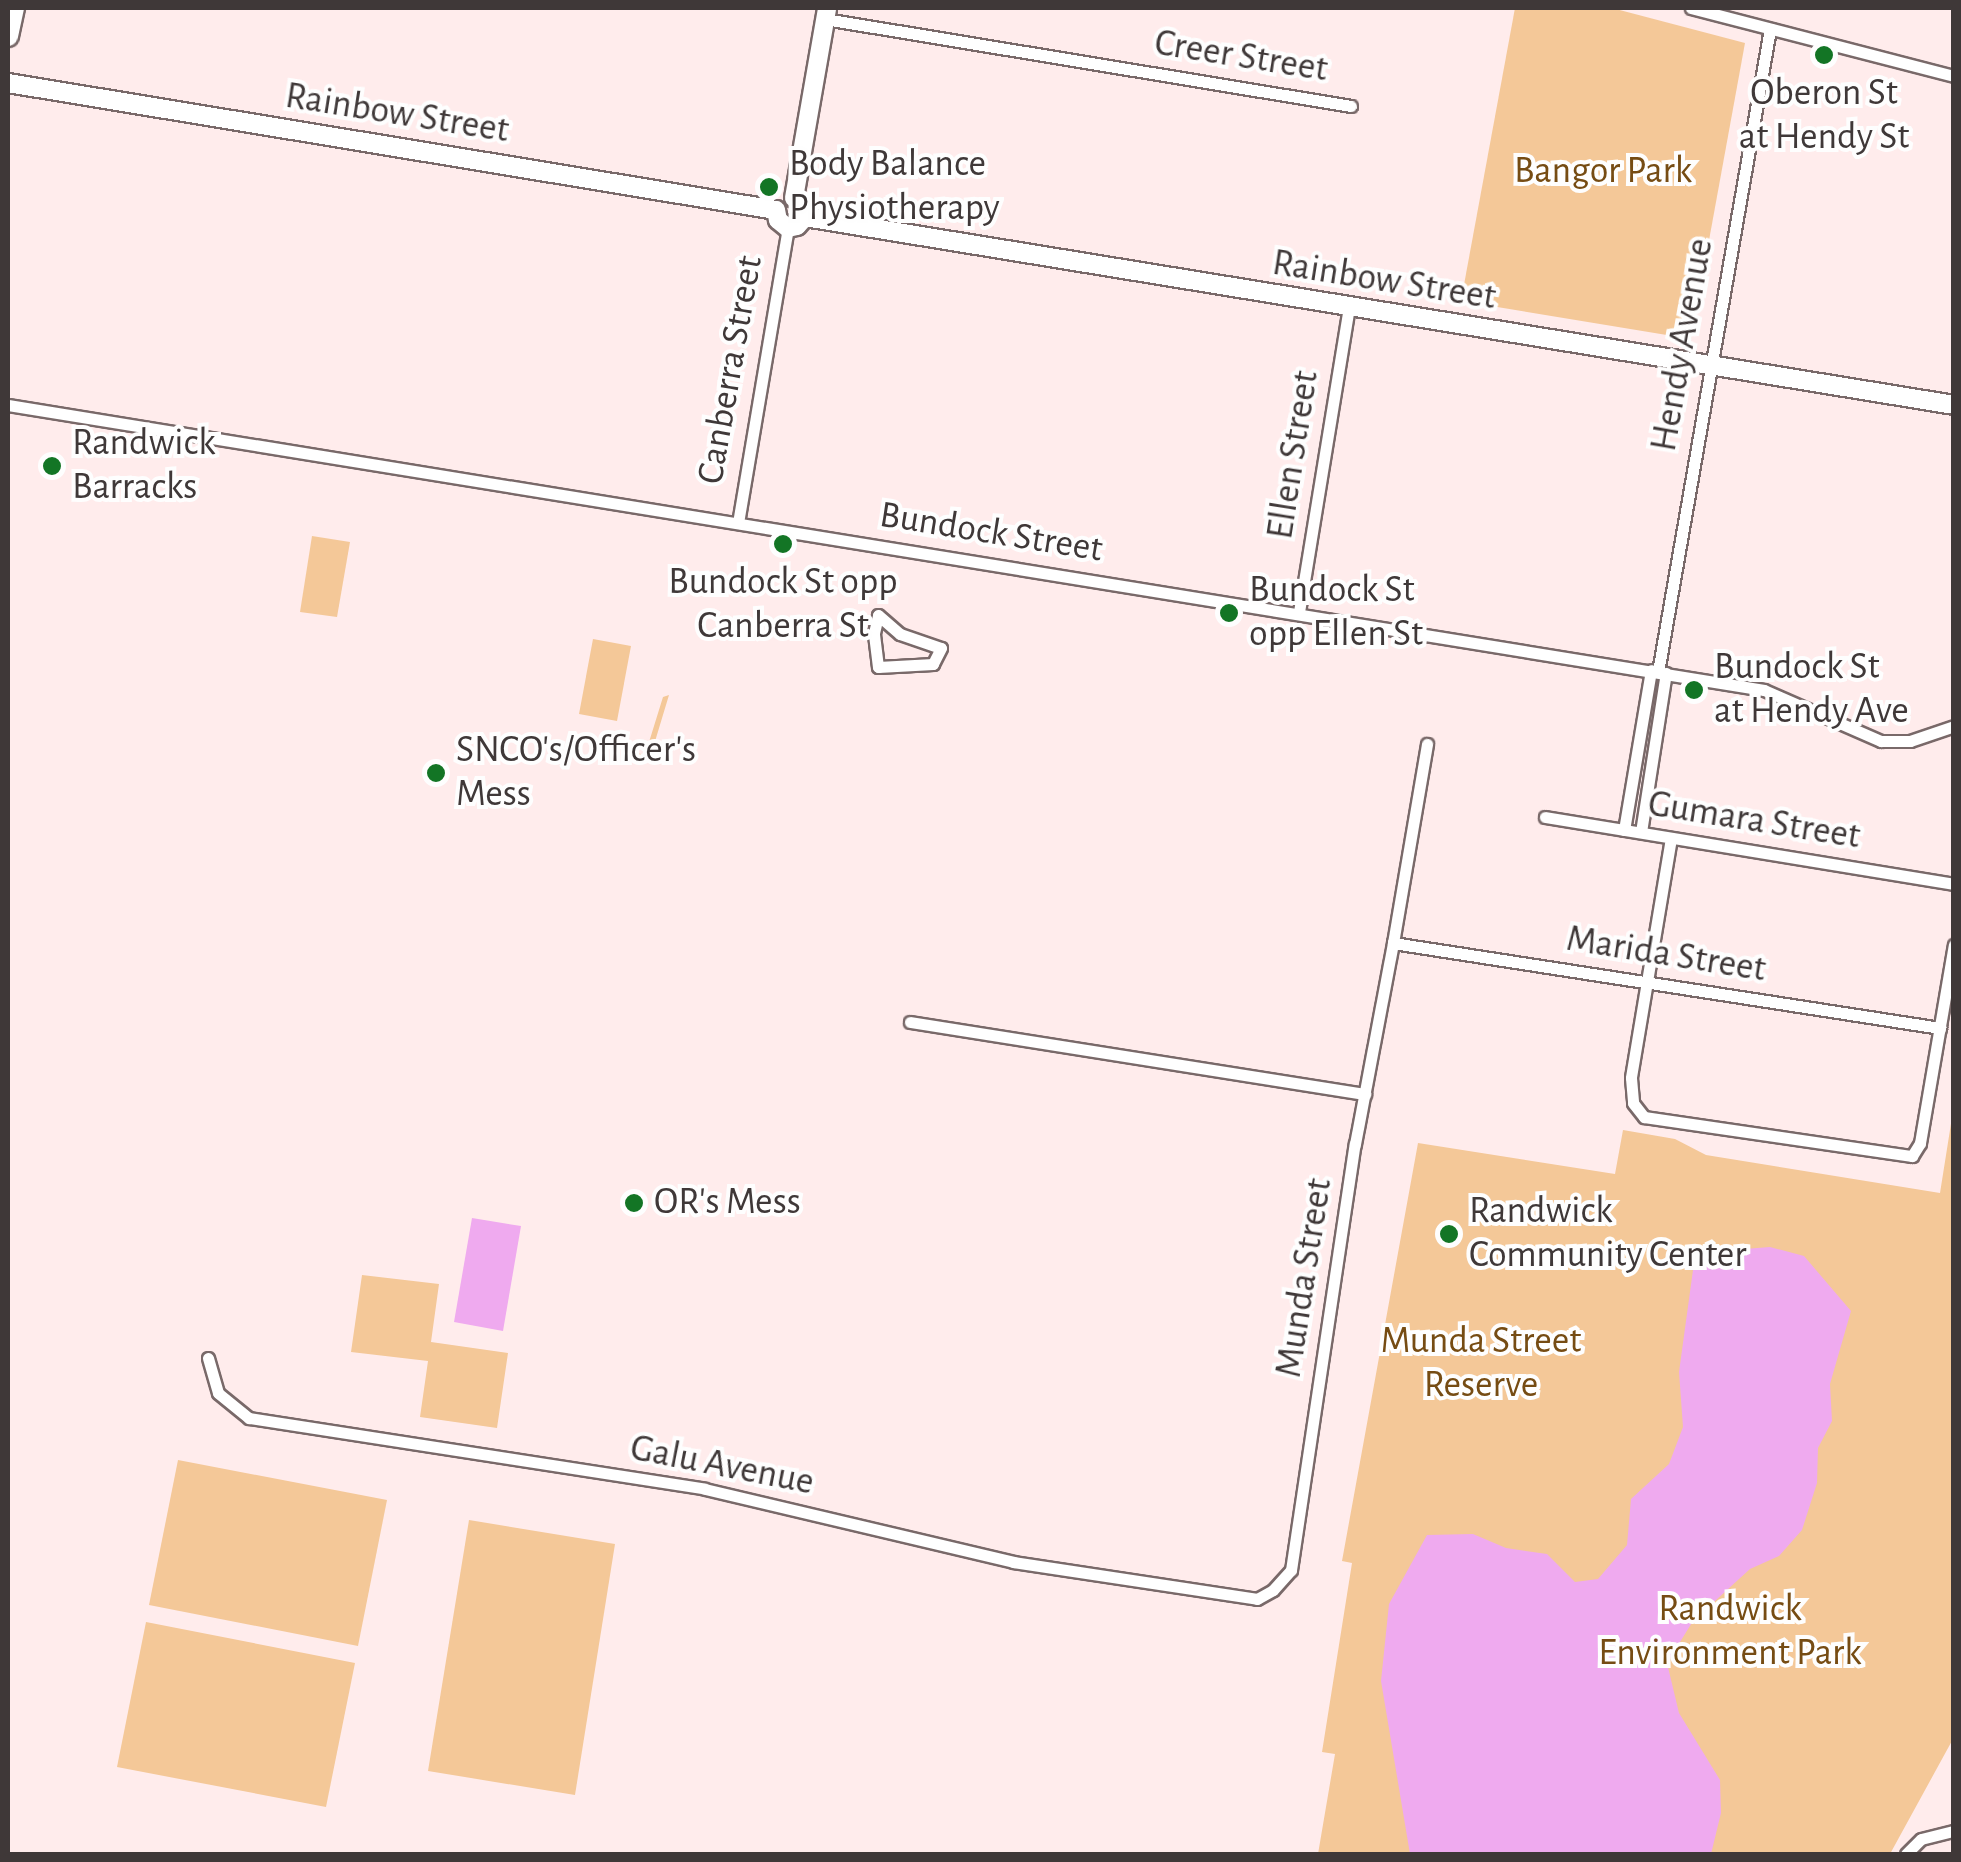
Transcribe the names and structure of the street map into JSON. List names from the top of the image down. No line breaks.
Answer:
{"streets":{"street":["Creer Street","Rainbow Street","Hendy Avenue","Canberra Street","Ellen Street","Bundock Street","Gumara Street","Marida Street","Munda Street","Galu Avenue"]},"crossings":[["Rainbow Street","Hendy Avenue"],["Rainbow Street","Canberra Street"],["Rainbow Street","Ellen Street"],["Hendy Avenue","Bundock Street"],["Hendy Avenue","Gumara Street"],["Canberra Street","Bundock Street"],["Ellen Street","Bundock Street"],["Marida Street","Munda Street"],["Munda Street","Galu Avenue"]],"parks":["Bangor Park","Munda Street Reserve","Randwick Environment Park"],"places":["Oberon St at Hendy St","Body Balance Physiotherapy","Randwick Barracks","Bundock St opp Canberra St","Bundock St opp Ellen St","Bundock St at Hendy Ave","SNCO's/Officer's Mess","OR's Mess","Randwick Community Center"]}
